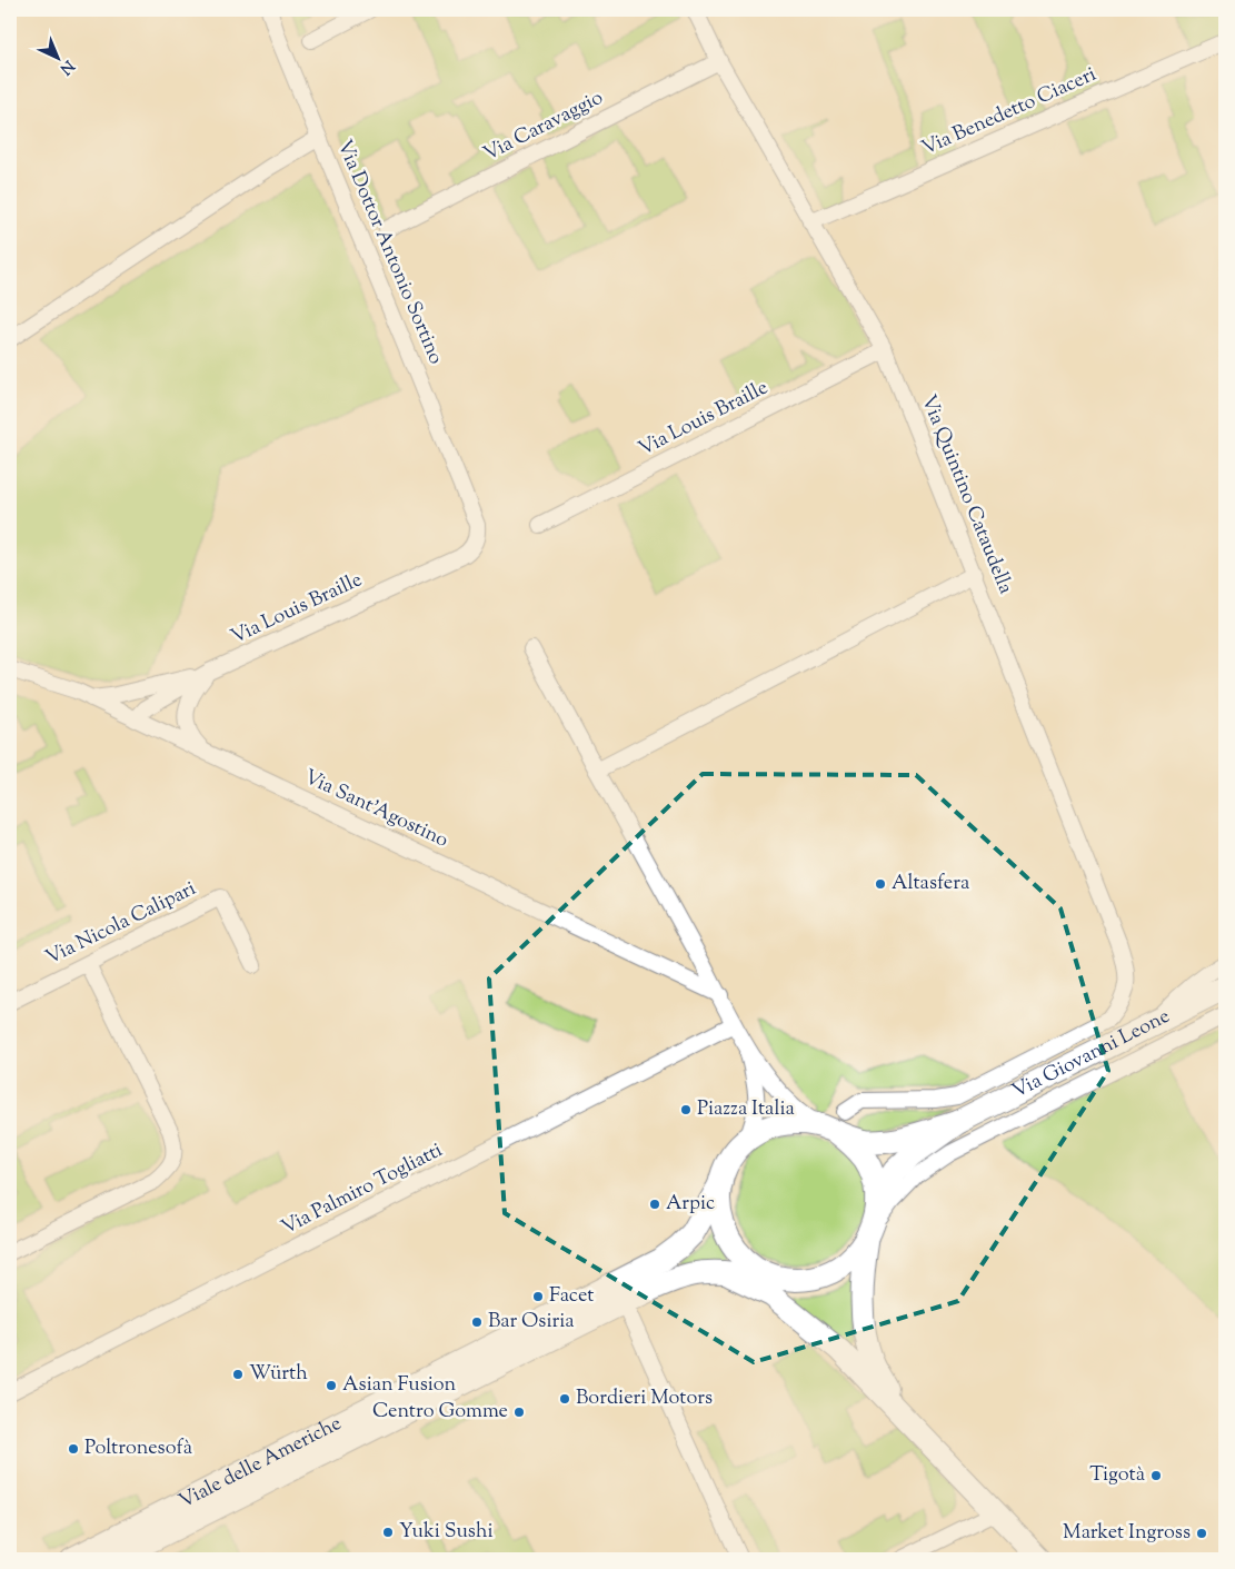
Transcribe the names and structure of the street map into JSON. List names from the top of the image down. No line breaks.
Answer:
{"streets":{"main road":["Via Giovanni Leone","Viale delle Americhe"],"street":["Via Benedetto Ciaceri","Via Caravaggio","Via Dottor Antonio Sortino","Via Louis Braille","Via Quintino Cataudella","Via Sant'Agostino","Via Nicola Calipari","Via Palmiro Togliatti"]},"crossings":[["Via Benedetto Ciaceri","Via Quintino Cataudella"],["Via Caravaggio","Via Quintino Cataudella"],["Via Dottor Antonio Sortino","Via Louis Braille"],["Via Louis Braille","Via Quintino Cataudella"],["Via Louis Braille","Via Sant'Agostino"],["Via Quintino Cataudella","Viale delle Americhe"]],"places":["Altasfera","Piazza Italia","Arpic","Facet","Bar Osiria","Würth","Asian Fusion","Bordieri Motors","Centro Gomme","Poltronesofà","Tigotà","Yuki Sushi","Market Ingross"],"north":"bottom right"}
